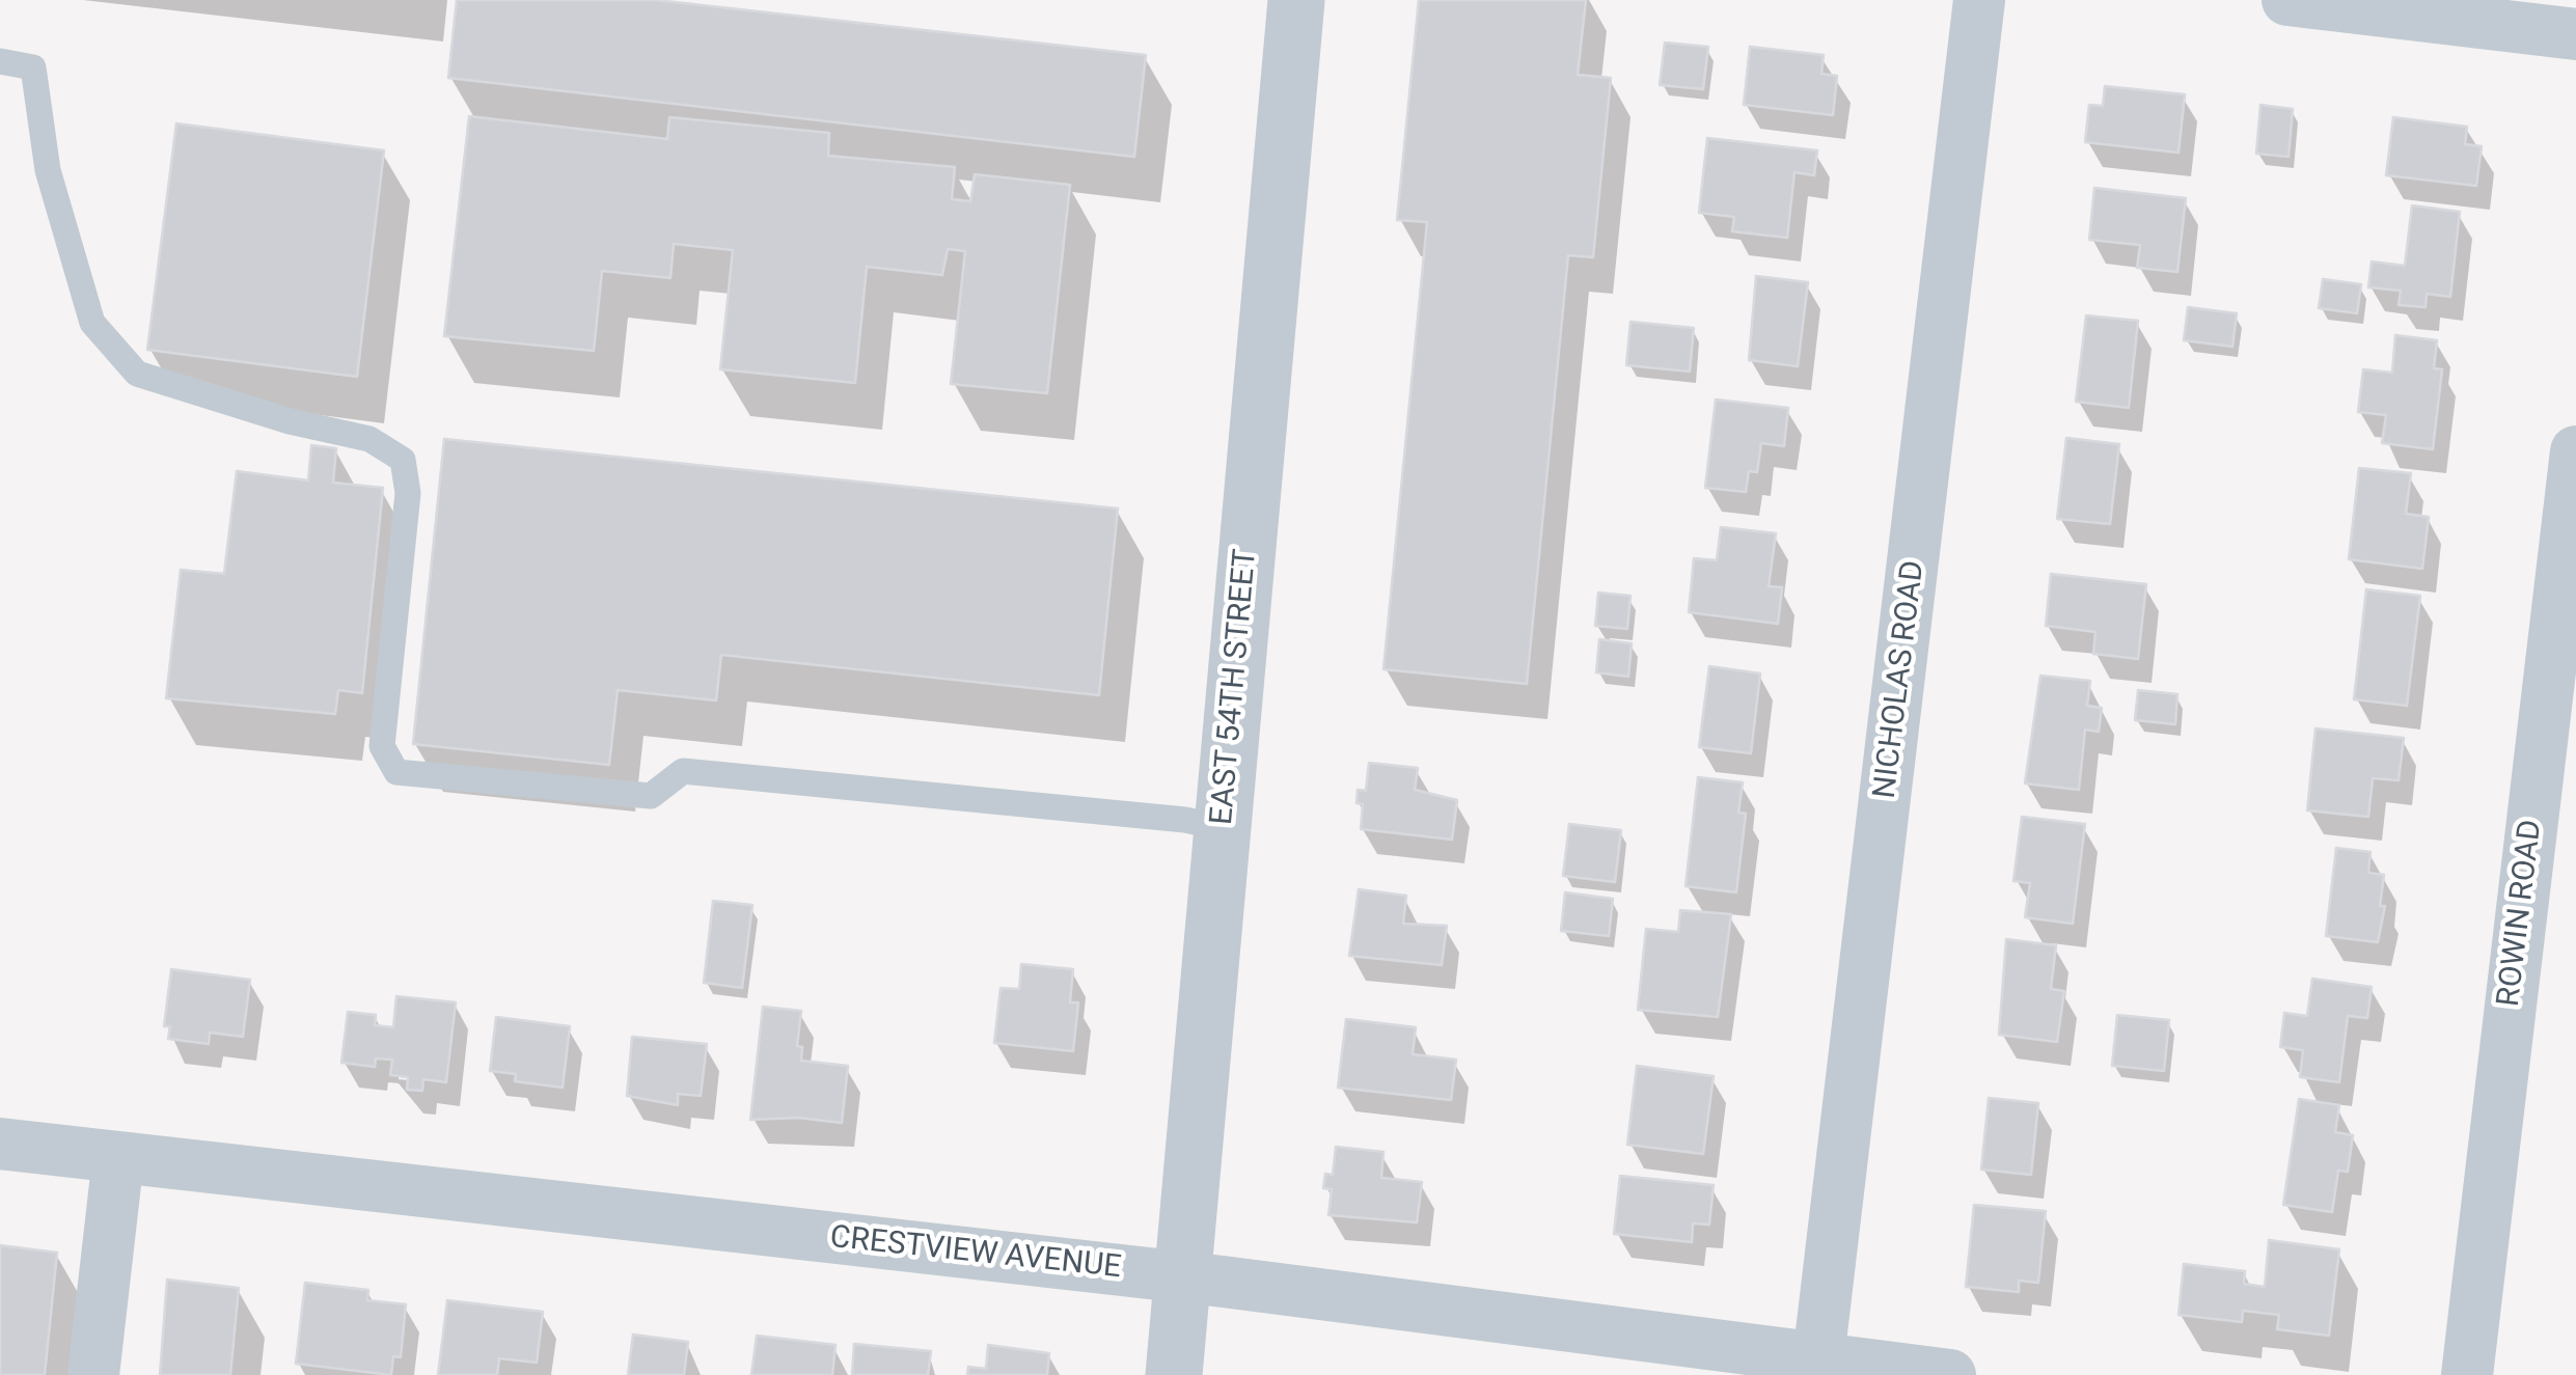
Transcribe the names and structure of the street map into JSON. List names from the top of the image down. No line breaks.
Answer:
{"streets":{"street":["NICHOLAS ROAD","EAST 54TH STREET","ROWIN ROAD","CRESTVIEW AVENUE"]},"crossings":[["NICHOLAS ROAD","CRESTVIEW AVENUE"],["EAST 54TH STREET","CRESTVIEW AVENUE"]]}
